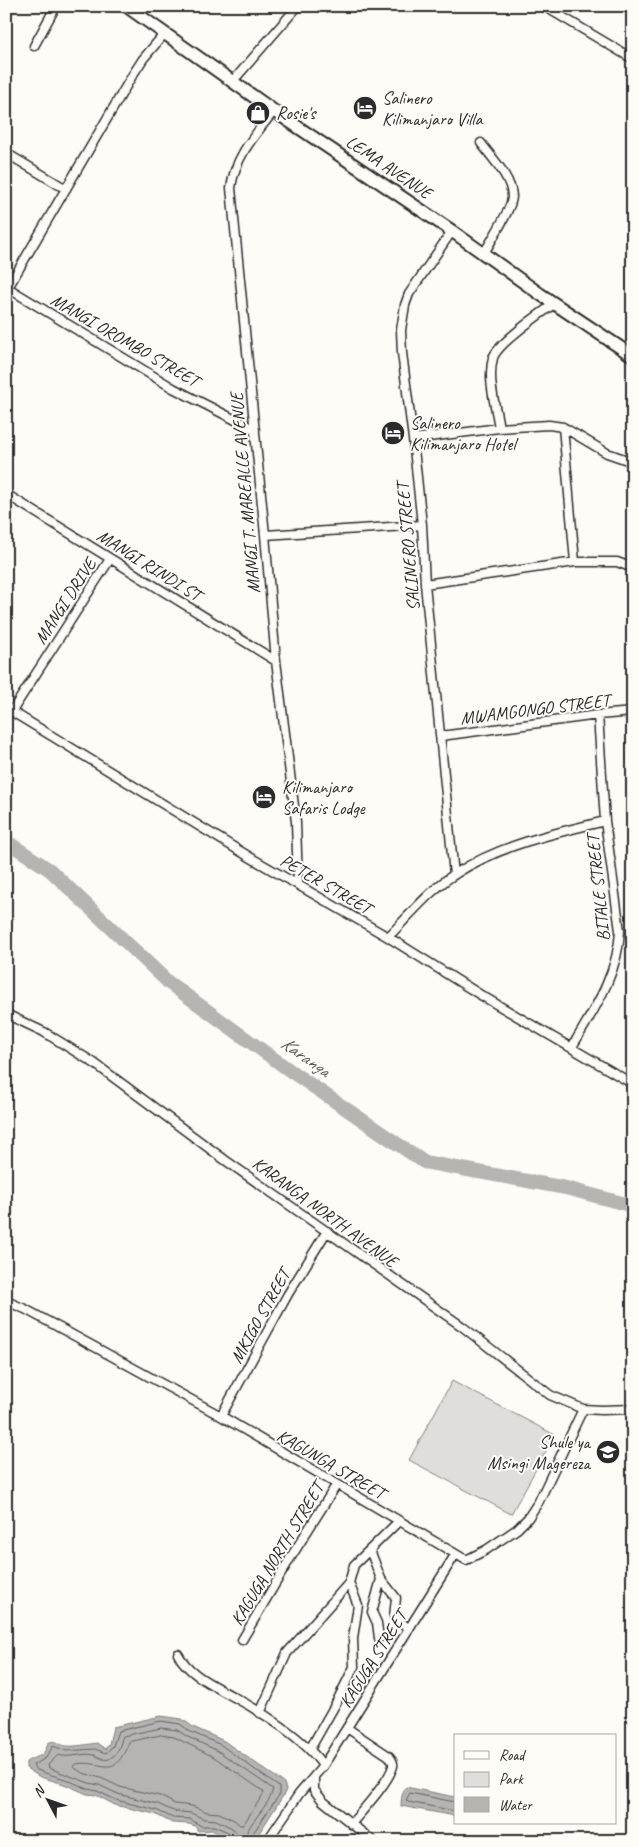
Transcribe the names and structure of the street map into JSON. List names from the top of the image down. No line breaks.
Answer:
{"streets":{"main road":["LEMA AVENUE"],"street":["MANGI OROMBO STREET","MANGI T. MAREALLE AVENUE","SALINERO STREET","MANGI RINDI ST","MANGI DRIVE","MWAMGONGO STREET","PETER STREET","BITALE STREET","KARANGA NORTH AVENUE","MKIGO STREET","KAGUNGA STREET","KAGUGA NORTH STREET","KAGUGA STREET"]},"crossings":[["LEMA AVENUE","MANGI T. MAREALLE AVENUE"],["LEMA AVENUE","SALINERO STREET"],["MANGI OROMBO STREET","MANGI T. MAREALLE AVENUE"],["MANGI T. MAREALLE AVENUE","MANGI RINDI ST"],["MANGI T. MAREALLE AVENUE","PETER STREET"],["SALINERO STREET","MWAMGONGO STREET"],["MANGI RINDI ST","MANGI DRIVE"],["MANGI DRIVE","PETER STREET"],["MWAMGONGO STREET","BITALE STREET"],["PETER STREET","BITALE STREET"],["KARANGA NORTH AVENUE","MKIGO STREET"],["MKIGO STREET","KAGUNGA STREET"],["KAGUNGA STREET","KAGUGA NORTH STREET"],["KAGUNGA STREET","KAGUGA STREET"]],"water":["Karanga"],"places":{"hotel":["Salinero Kilimanjaro Villa","Salinero Kilimanjaro Hotel","Kilimanjaro Safaris Lodge"],"shop":["Rosie's"],"school or university":["Shule ya Msingi Magereza"]},"legend":["Road","Park","Water"],"north":"top left"}
